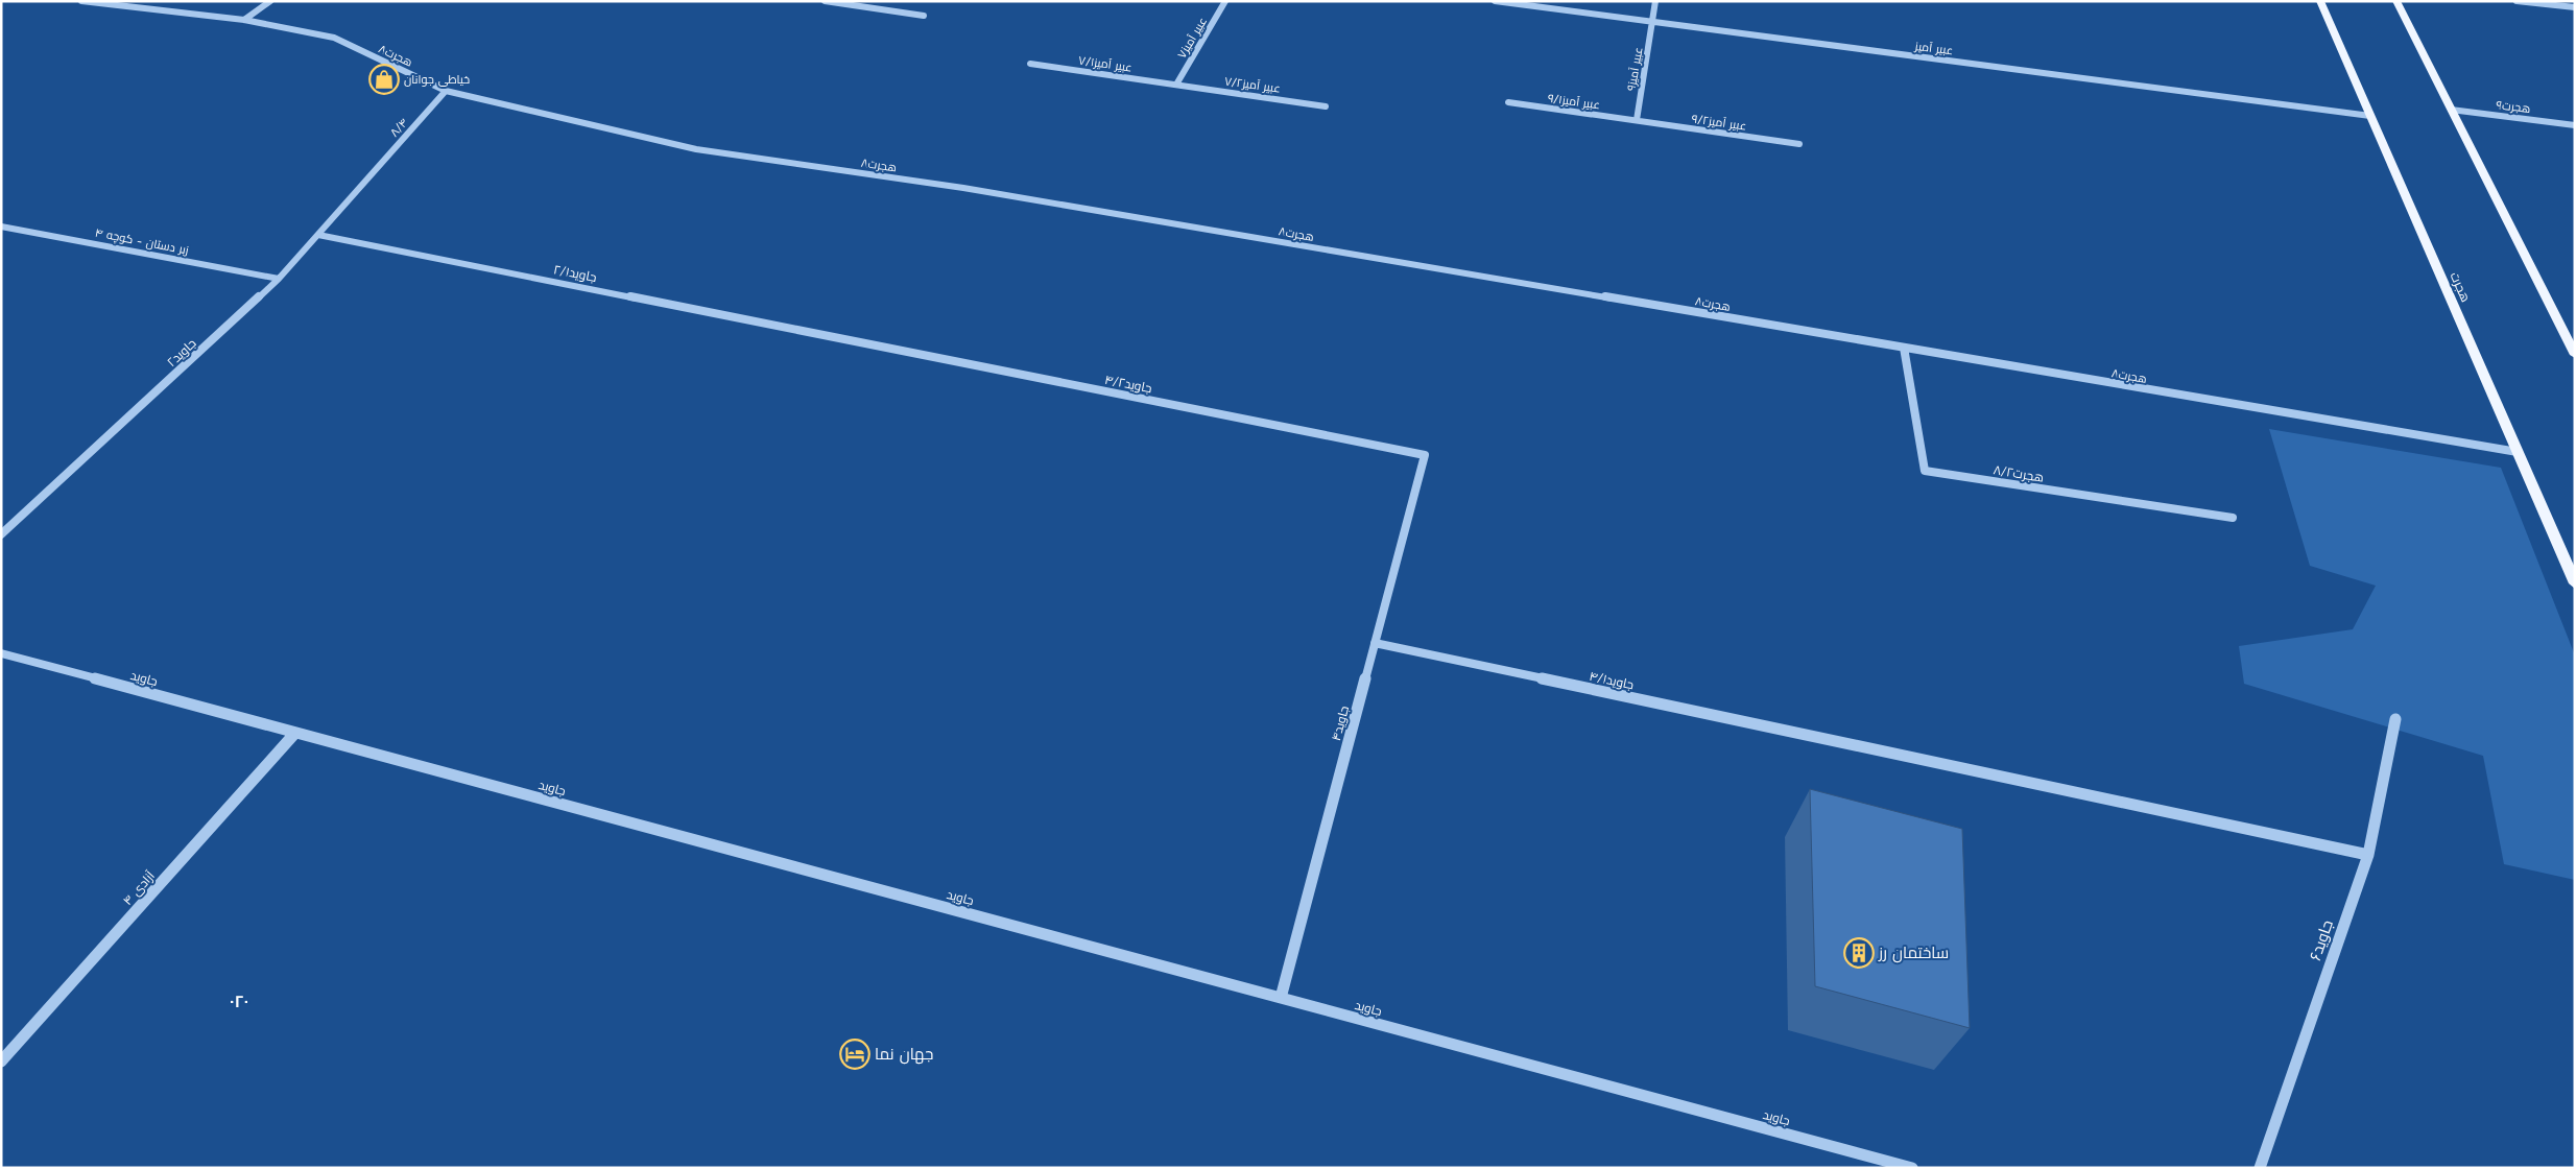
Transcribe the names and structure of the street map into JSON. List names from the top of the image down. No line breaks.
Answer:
{"streets":{"main road":["هجرت"],"street":["۷عبیر آمیز","عبیر آمیز","هجرت۸","۷/۱عبیر آمیز","عبیر آمیز۹","۷/۲عبیر آمیز","۹/۱عبیر آمیز","هجرت۹","۹/۲عبیر آمیز","۸/۴","زبر دستان - کوچه ۴","۲/۱جاوید","۲جاوید","۴/۲جاوید","هجرت۸/۲","جاوید","۴/۱جاوید","۴جاوید","۴ آزادی","۶جاوید"]},"crossings":[["۷عبیر آمیز","۷/۱عبیر آمیز"],["۷عبیر آمیز","۷/۲عبیر آمیز"],["عبیر آمیز","عبیر آمیز۹"],["عبیر آمیز","هجرت"],["هجرت۸","۸/۴"],["هجرت۸","هجرت"],["هجرت۸","هجرت۸/۲"],["۷/۱عبیر آمیز","۷/۲عبیر آمیز"],["عبیر آمیز۹","۹/۱عبیر آمیز"],["عبیر آمیز۹","۹/۲عبیر آمیز"],["۹/۱عبیر آمیز","۹/۲عبیر آمیز"],["۸/۴","۲جاوید"],["زبر دستان - کوچه ۴","۲جاوید"],["۲/۱جاوید","۲جاوید"],["۲/۱جاوید","۴/۲جاوید"],["۴/۲جاوید","۴جاوید"],["جاوید","۴جاوید"],["جاوید","۴ آزادی"],["۴/۱جاوید","۴جاوید"],["۴/۱جاوید","۶جاوید"]],"districts":["۰۲۰"],"places":{"shop":["خیاطی جوانان"],"building":["ساختمان رز"],"hotel":["جهان نما"]}}
